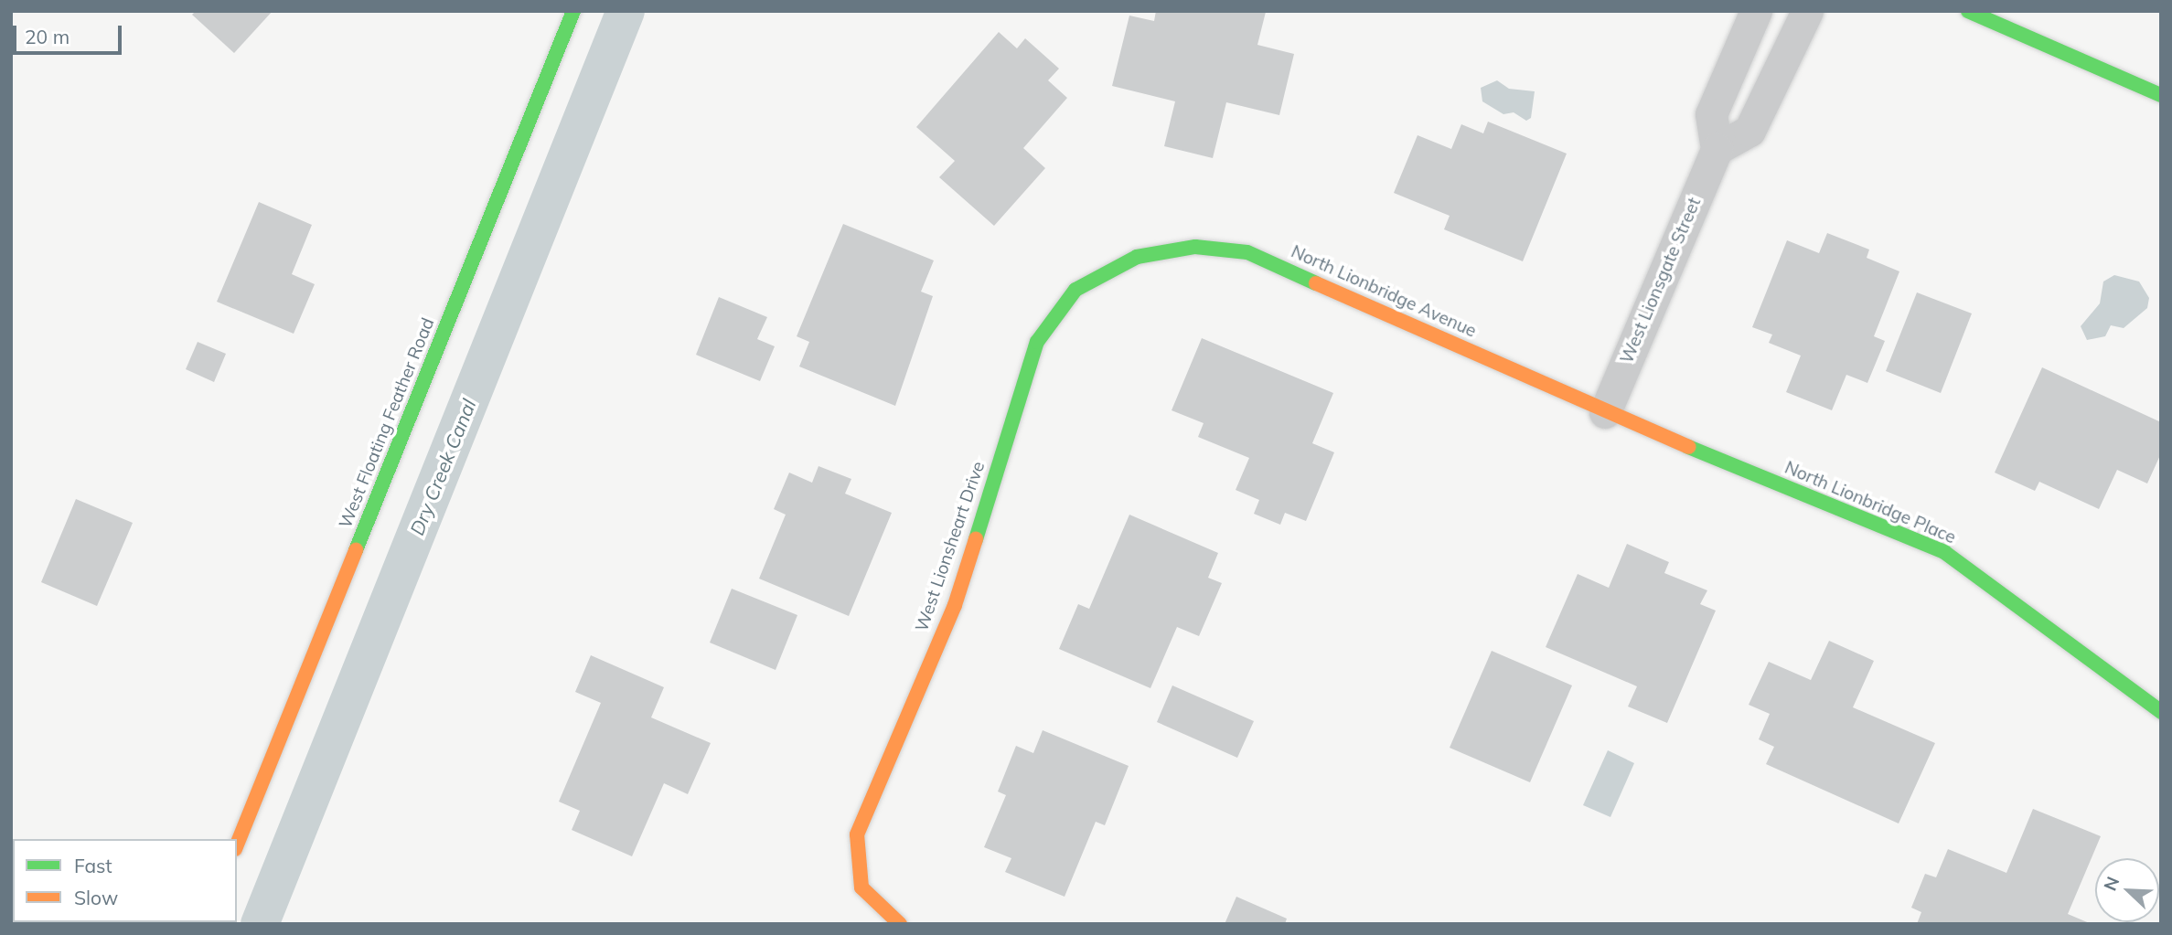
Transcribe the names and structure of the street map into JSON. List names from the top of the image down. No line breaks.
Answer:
{"streets":{"street":["West Lionsgate Street","North Lionbridge Avenue","West Floating Feather Road","North Lionbridge Place","West Lionsheart Drive"]},"crossings":[["West Lionsgate Street","North Lionbridge Avenue"],["West Lionsgate Street","North Lionbridge Place"],["North Lionbridge Avenue","North Lionbridge Place"],["North Lionbridge Avenue","West Lionsheart Drive"]],"water":["Dry Creek Canal"],"legend":["Fast","Slow"],"scale_bar":"20 m","north":"top left"}
